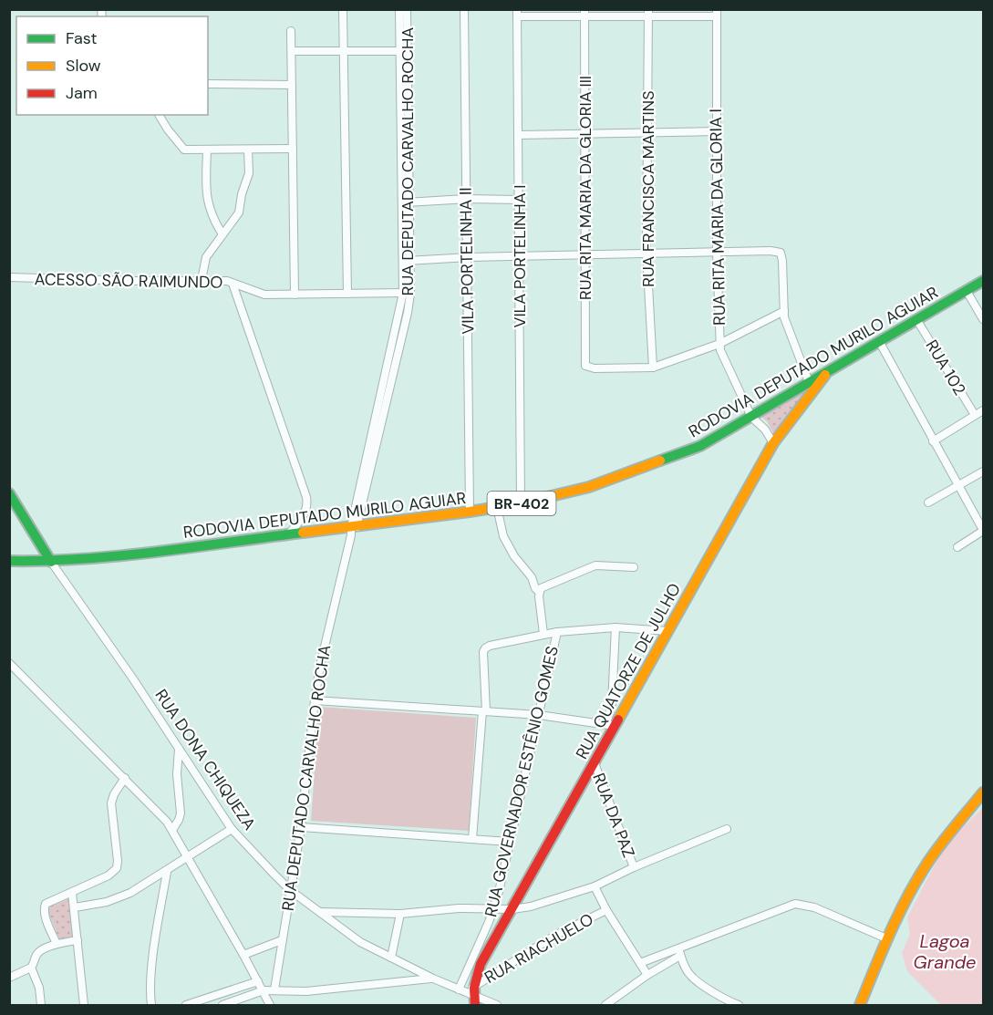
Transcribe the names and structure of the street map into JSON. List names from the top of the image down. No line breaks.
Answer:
{"streets":{"main road":["RODOVIA DEPUTADO MURILO AGUIAR","BR-402","RUA QUATORZE DE JULHO","RUA DONA CHIQUEZA"],"street":["RUA DEPUTADO CARVALHO ROCHA","RUA RITA MARIA DA GLORIA III","RUA FRANCISCA MARTINS","RUA RITA MARIA DA GLORIA I","VILA PORTELINHA I","VILA PORTELINHA II","ACESSO SÃO RAIMUNDO","RUA 102","RUA GOVERNADOR ESTÊNIO GOMES","RUA DA PAZ","RUA RIACHUELO"]},"crossings":[["RUA DEPUTADO CARVALHO ROCHA","ACESSO SÃO RAIMUNDO"],["RUA DEPUTADO CARVALHO ROCHA","RODOVIA DEPUTADO MURILO AGUIAR"],["RUA DEPUTADO CARVALHO ROCHA","RUA DONA CHIQUEZA"],["RUA RITA MARIA DA GLORIA III","RUA FRANCISCA MARTINS"],["RUA RITA MARIA DA GLORIA I","RODOVIA DEPUTADO MURILO AGUIAR"],["RUA RITA MARIA DA GLORIA I","RUA QUATORZE DE JULHO"],["VILA PORTELINHA I","RODOVIA DEPUTADO MURILO AGUIAR"],["VILA PORTELINHA II","RODOVIA DEPUTADO MURILO AGUIAR"],["RODOVIA DEPUTADO MURILO AGUIAR","RUA 102"],["RODOVIA DEPUTADO MURILO AGUIAR","RUA QUATORZE DE JULHO"],["RODOVIA DEPUTADO MURILO AGUIAR","RUA DONA CHIQUEZA"],["RUA QUATORZE DE JULHO","RUA DONA CHIQUEZA"],["RUA QUATORZE DE JULHO","RUA DA PAZ"],["RUA QUATORZE DE JULHO","RUA RIACHUELO"],["RUA DONA CHIQUEZA","RUA GOVERNADOR ESTÊNIO GOMES"],["RUA DONA CHIQUEZA","RUA RIACHUELO"]],"water":["Lagoa Grande"],"legend":["Fast","Slow","Jam"]}
